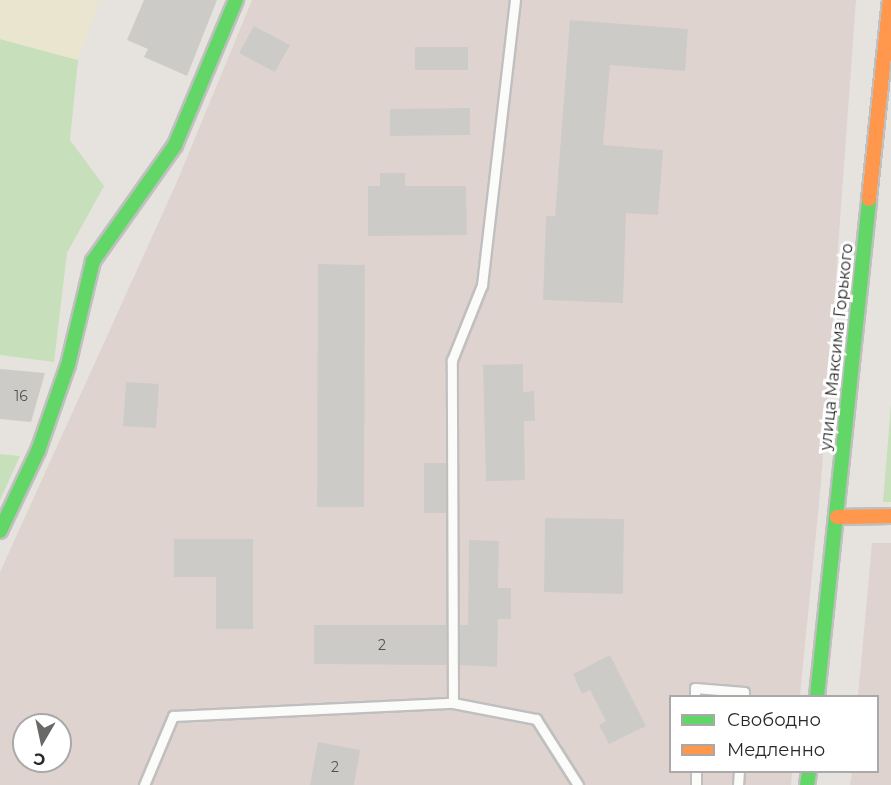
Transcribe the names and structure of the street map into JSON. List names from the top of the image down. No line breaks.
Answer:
{"streets":{"main road":["улица Максима Горького"]},"house_numbers":["16","2","2"],"legend":["Свободно","Медленно"],"north":"bottom"}
